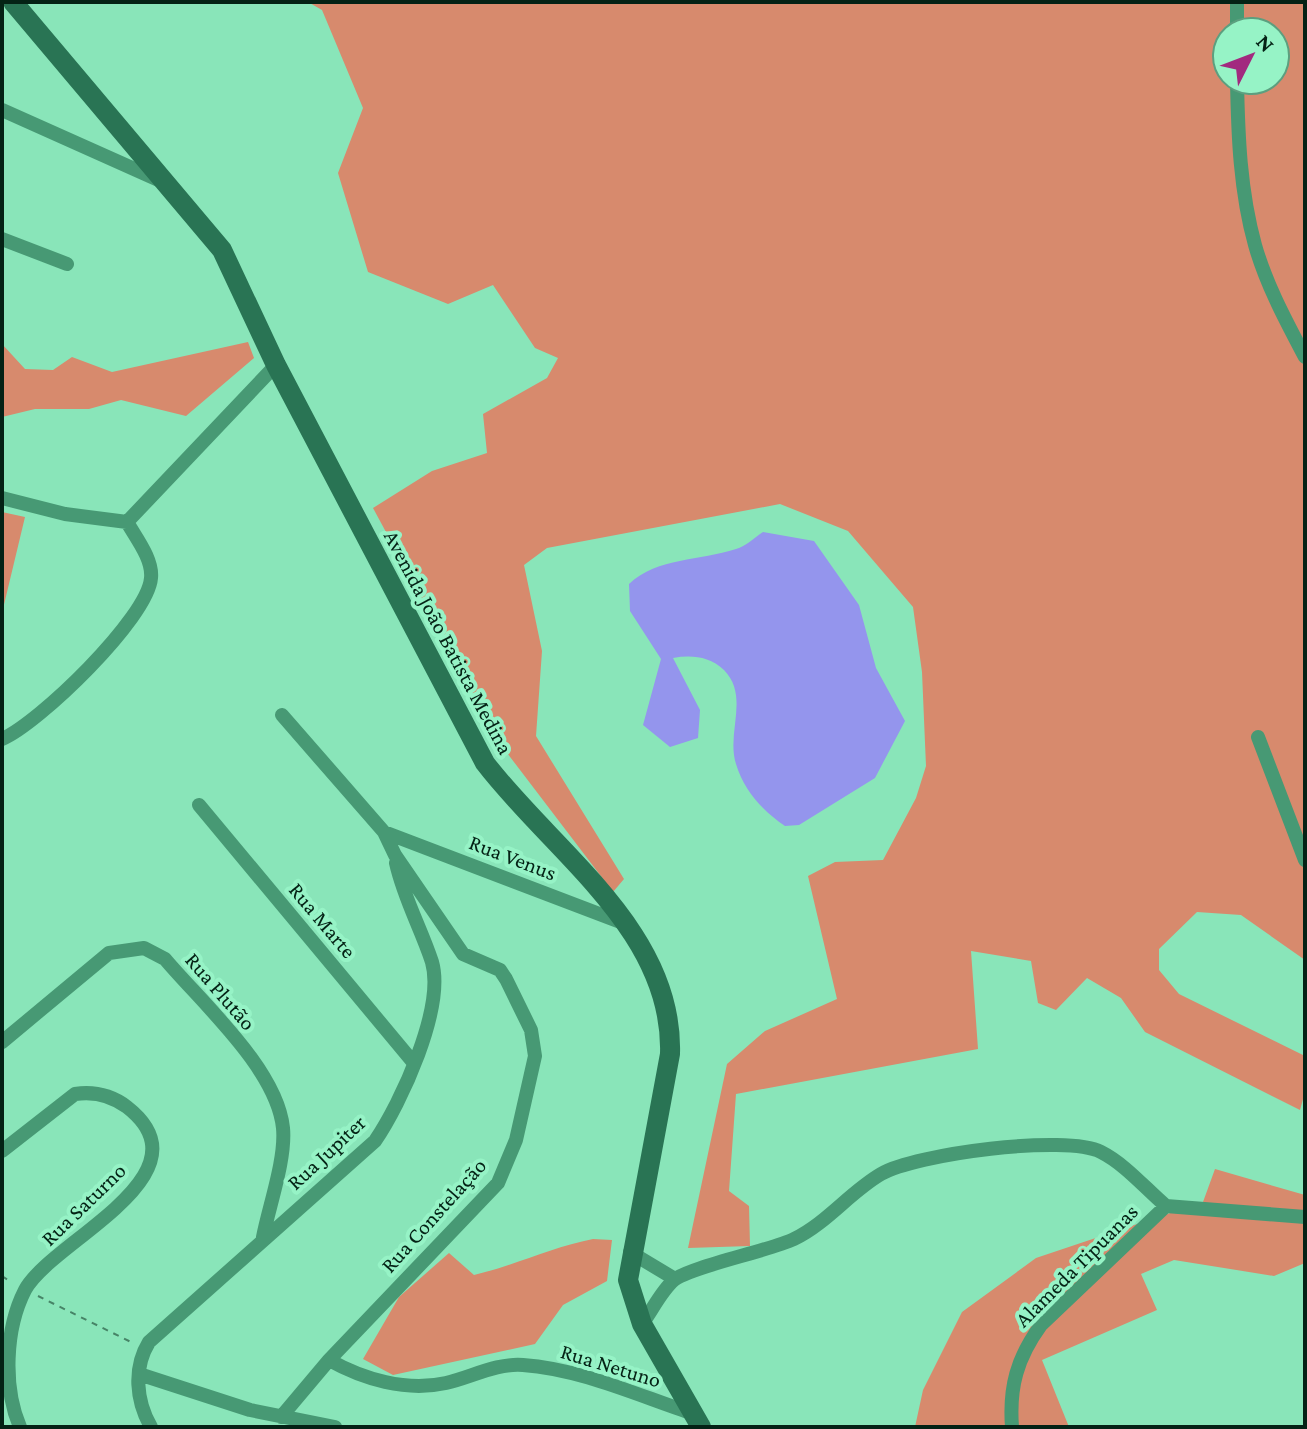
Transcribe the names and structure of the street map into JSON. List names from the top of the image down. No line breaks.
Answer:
{"streets":{"main road":["Avenida João Batista Medina"],"street":["Rua Venus","Rua Marte","Rua Plutão","Rua Jupiter","Rua Saturno","Rua Constelação","Alameda Tipuanas","Rua Netuno"]},"crossings":[["Avenida João Batista Medina","Rua Venus"],["Avenida João Batista Medina","Rua Netuno"],["Rua Venus","Rua Constelação"],["Rua Marte","Rua Jupiter"],["Rua Plutão","Rua Jupiter"],["Rua Jupiter","Rua Constelação"],["Rua Constelação","Rua Netuno"]],"north":"top right"}
